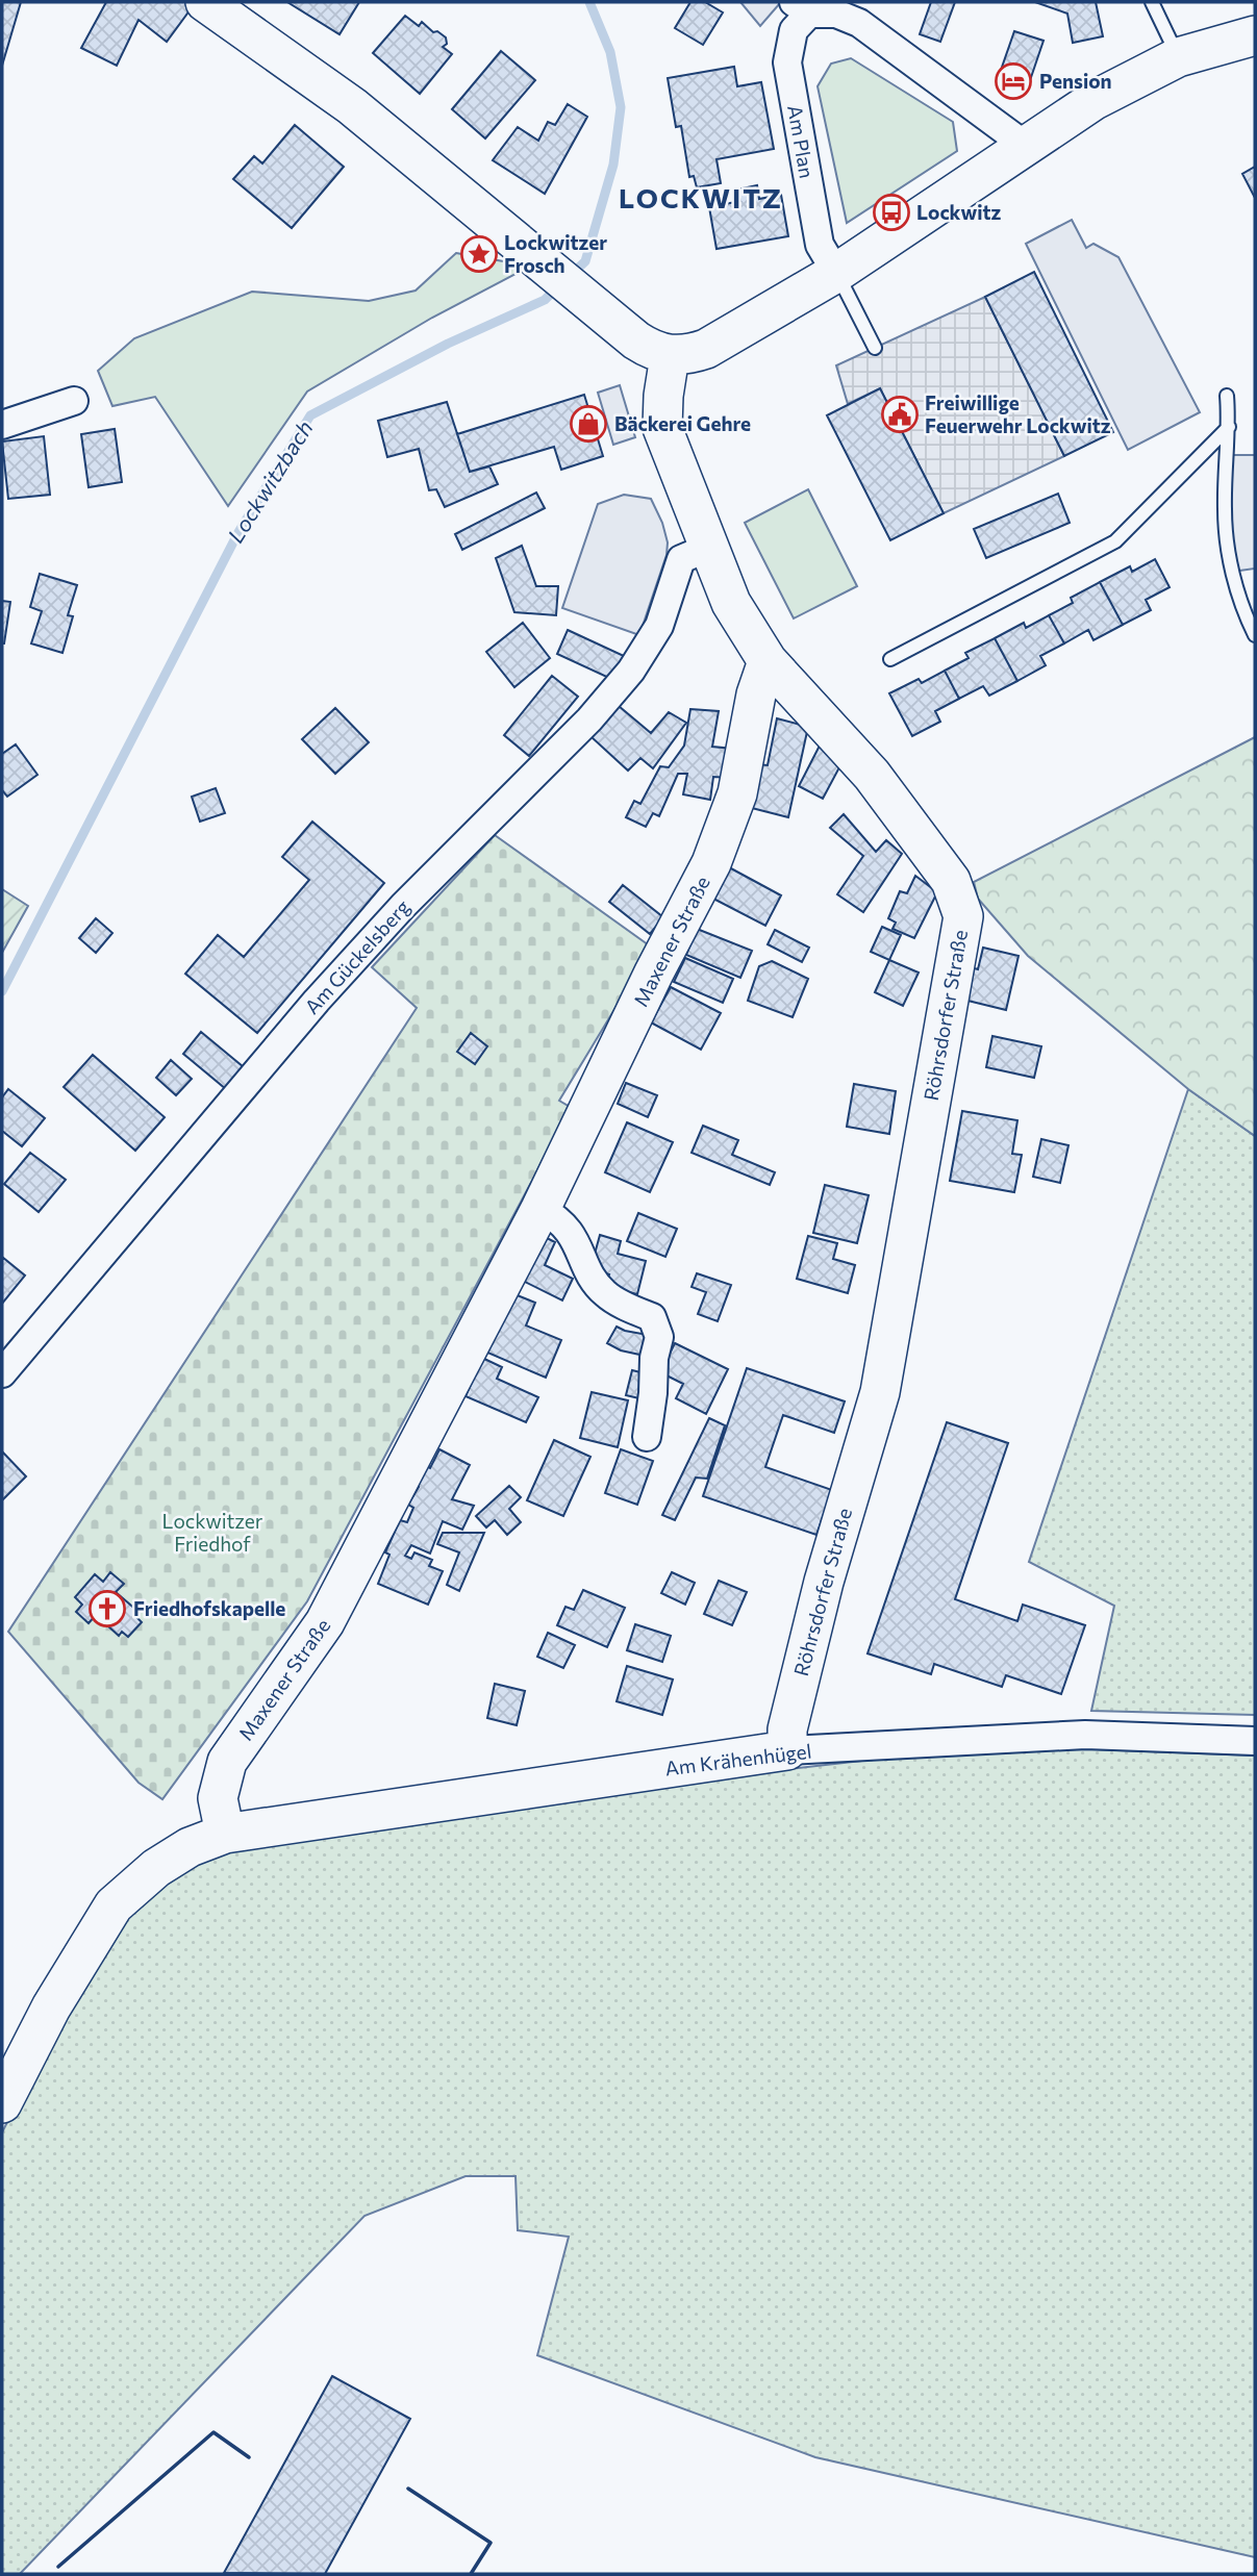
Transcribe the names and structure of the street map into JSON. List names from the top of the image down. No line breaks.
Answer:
{"streets":{"street":["Am Plan","Maxener Straße","Am Gückelsberg","Röhrsdorfer Straße","Am Krähenhügel"]},"crossings":[["Maxener Straße","Röhrsdorfer Straße"],["Maxener Straße","Am Krähenhügel"],["Am Gückelsberg","Röhrsdorfer Straße"],["Röhrsdorfer Straße","Am Krähenhügel"]],"districts":["LOCKWITZ"],"water":["Lockwitzbach"],"parks":["Lockwitzer Friedhof"],"places":{"hotel":["Pension"],"bus stop":["Lockwitz"],"place":["Lockwitzer Frosch"],"public building":["Freiwillige Feuerwehr Lockwitz"],"shop":["Bäckerei Gehre"],"church":["Friedhofskapelle"]}}
